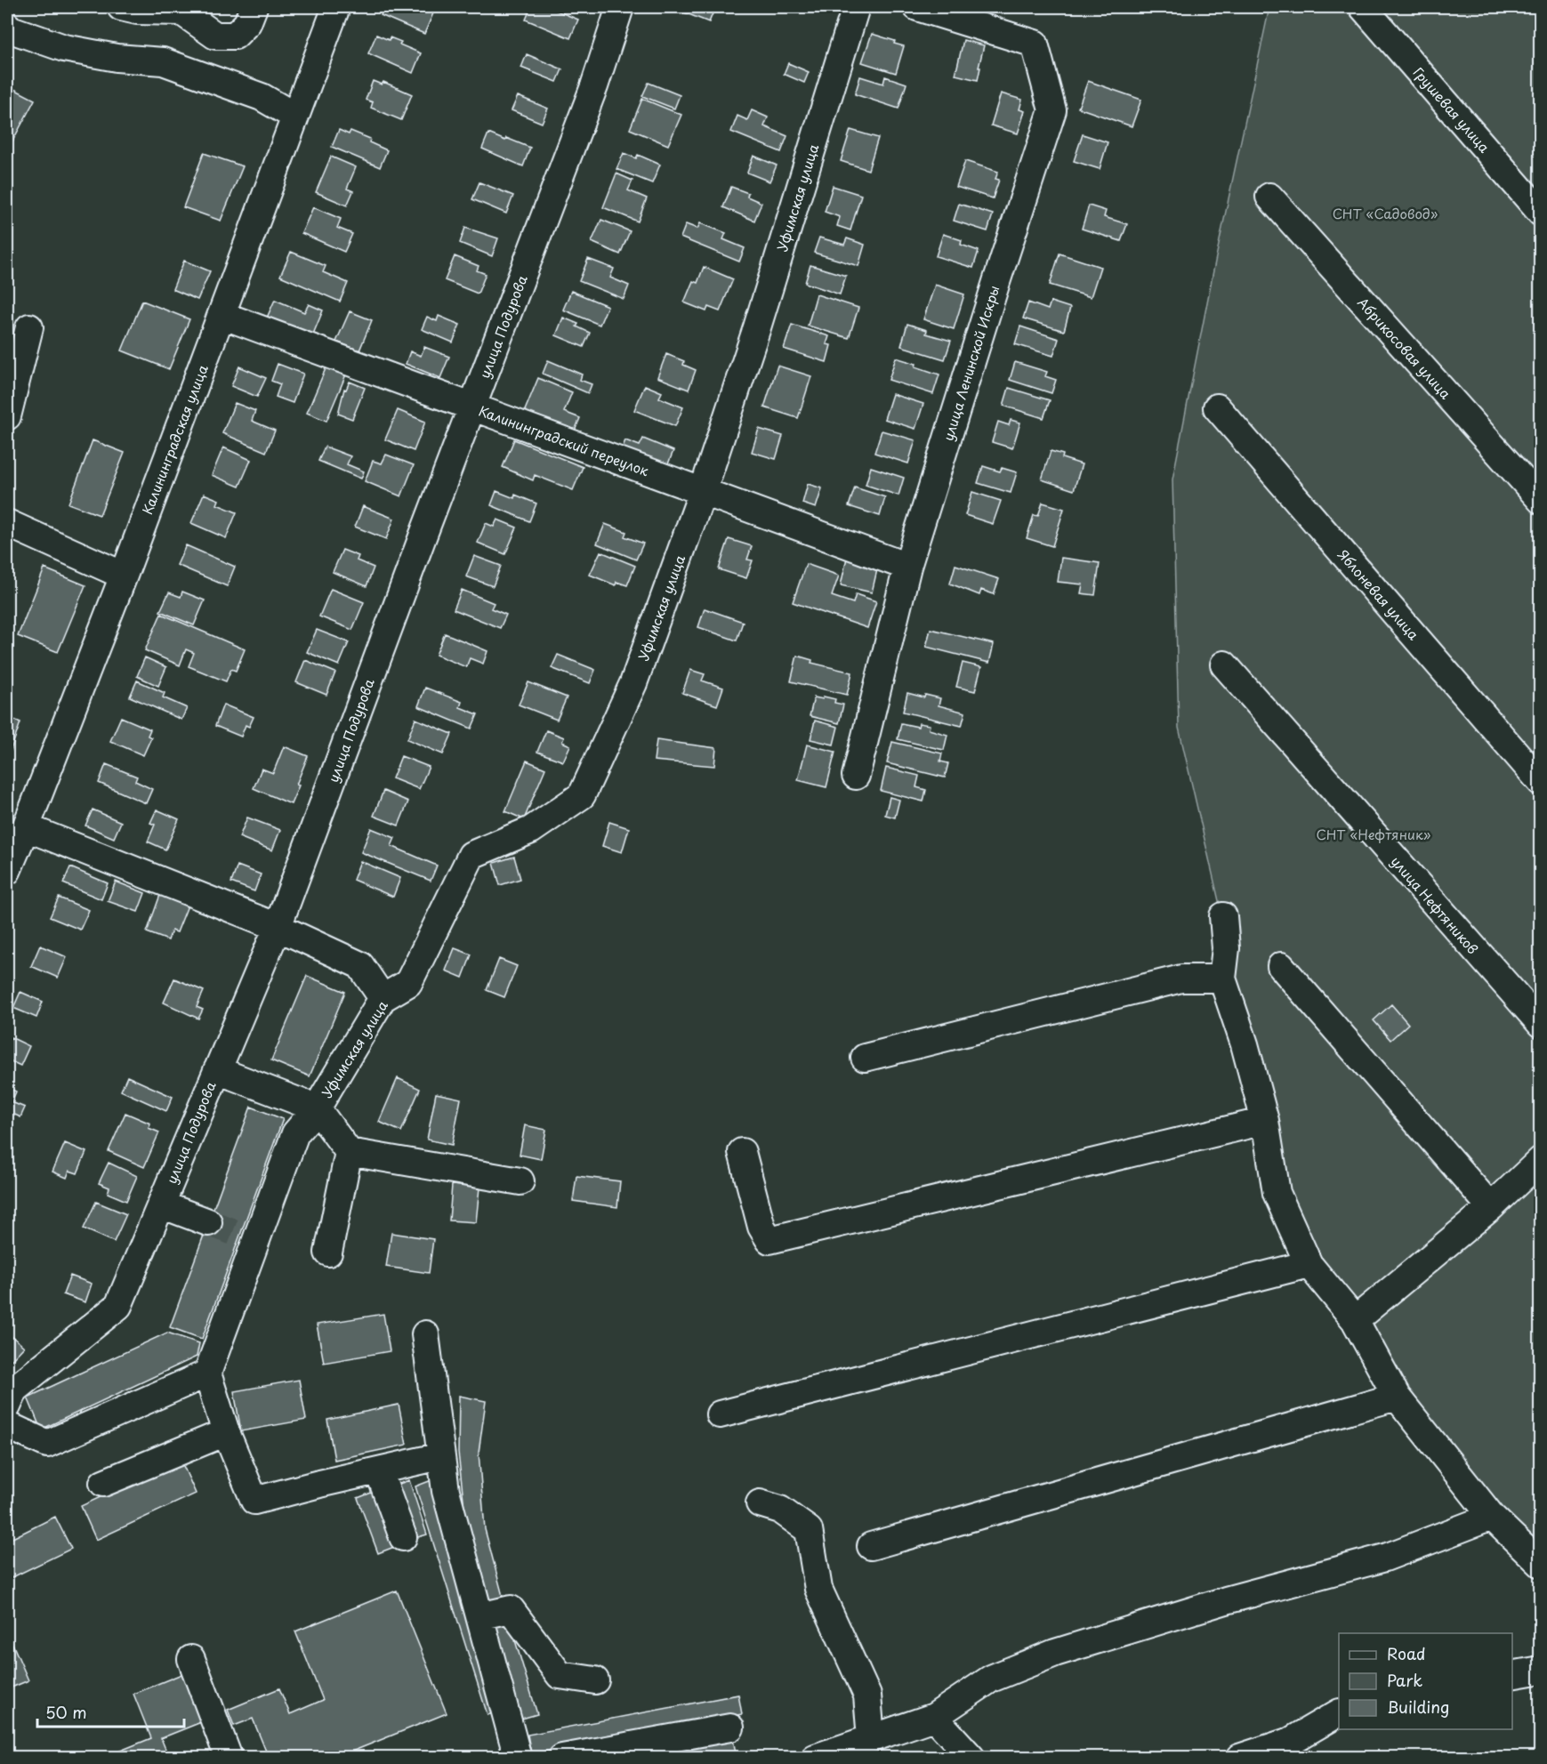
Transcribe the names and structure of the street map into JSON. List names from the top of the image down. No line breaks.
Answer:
{"streets":{"street":["Грушевая улица","Уфимская улица","улица Подурова","Абрикосовая улица","улица Ленинской Искры","Калининградская улица","Калининградский переулок","Яблоневая улица","улица Нефтяников"]},"crossings":[["Уфимская улица","Калининградский переулок"],["улица Подурова","Калининградский переулок"],["улица Ленинской Искры","Калининградский переулок"],["Калининградская улица","Калининградский переулок"]],"parks":["СНТ «Садовод»","СНТ «Нефтяник»"],"legend":["Road","Park","Building"],"scale_bar":"50 m"}
